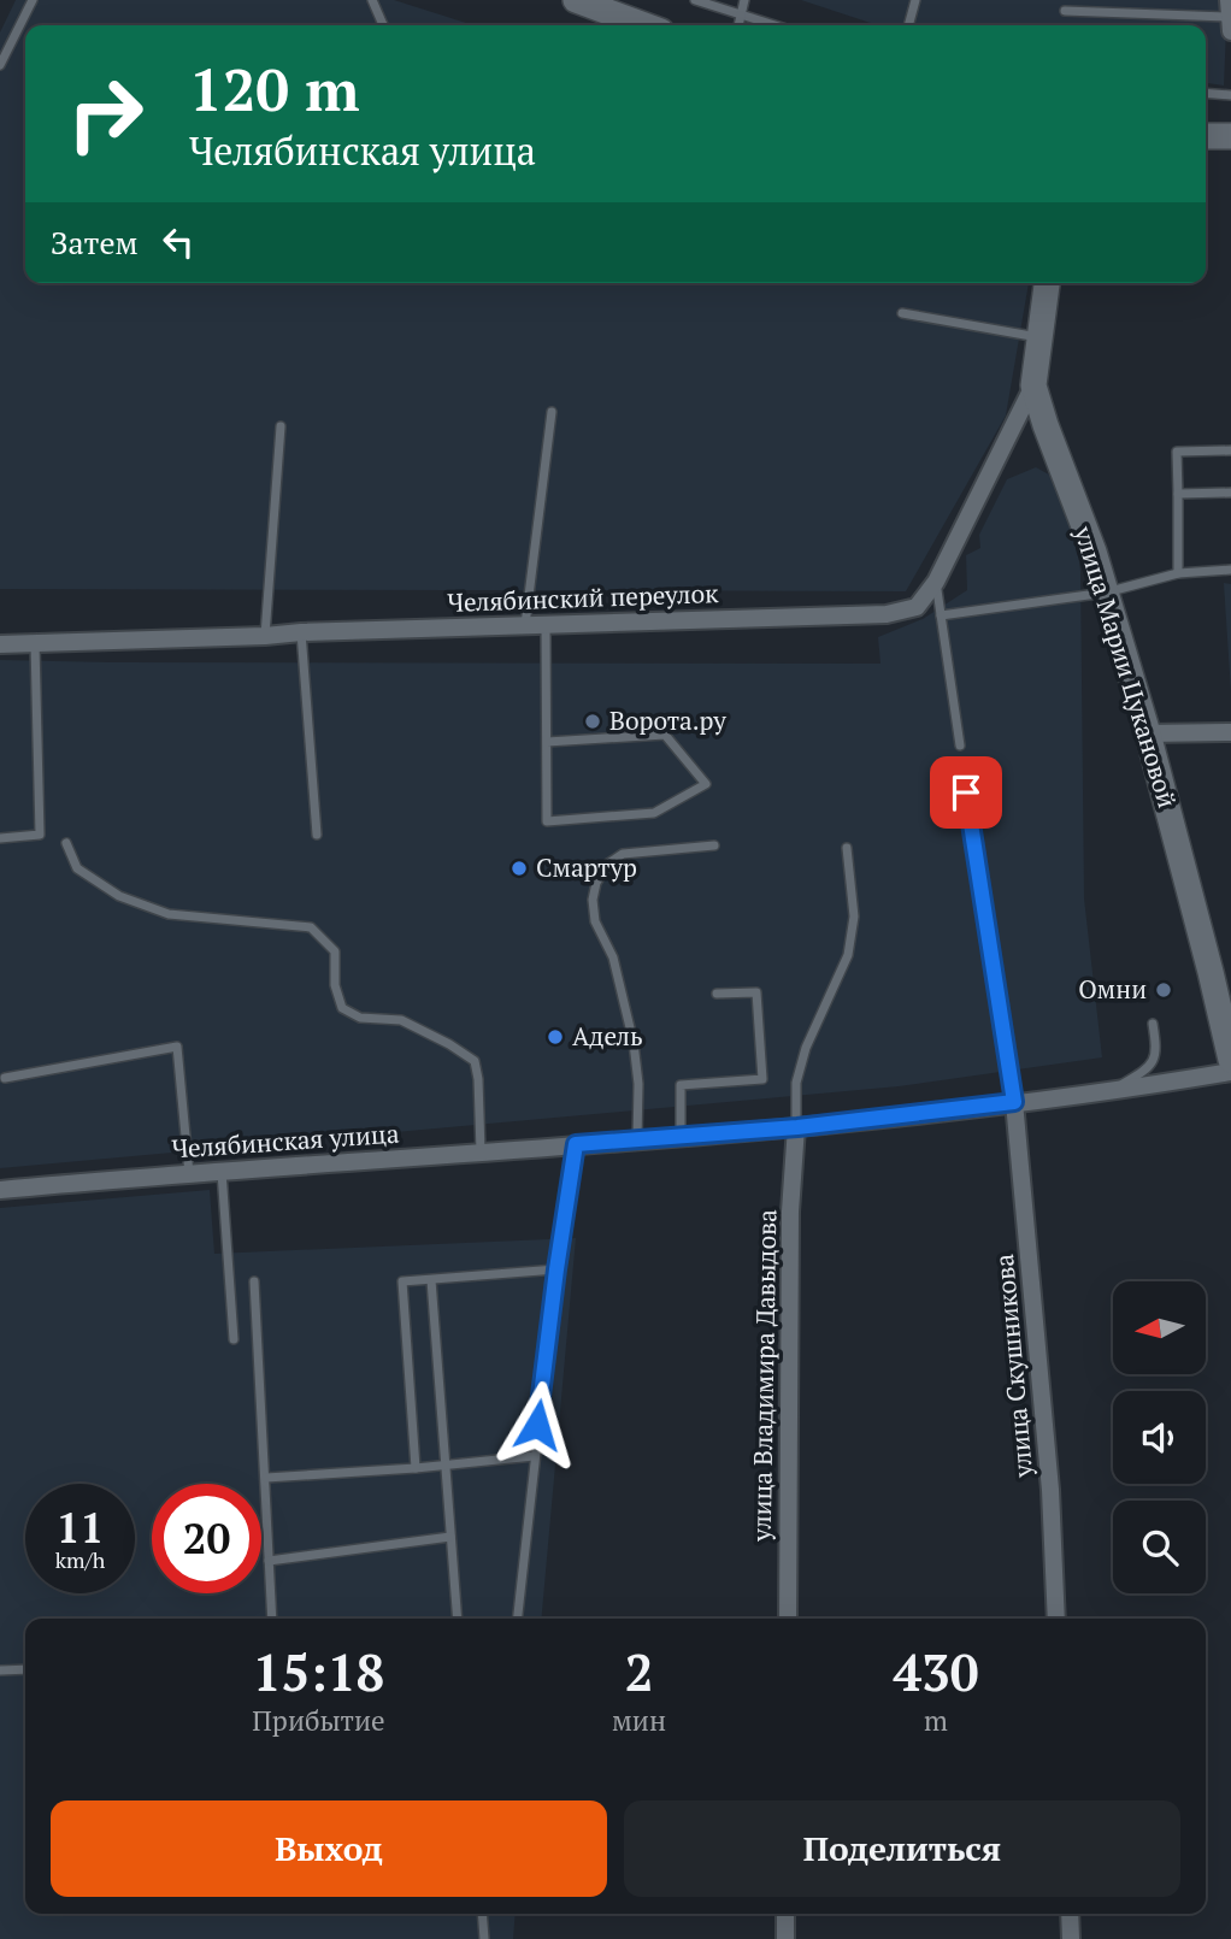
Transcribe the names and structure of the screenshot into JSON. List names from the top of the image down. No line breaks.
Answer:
{"streets":{"street":["Челябинский переулок","улица Марии Цукановой","Челябинская улица","улица Скушникова","улица Владимира Давыдова"]},"crossings":[["Челябинский переулок","улица Марии Цукановой"],["Челябинская улица","улица Скушникова"],["Челябинская улица","улица Владимира Давыдова"]],"places":["Ворота.ру","Смартур","Омни","Адель"],"north":"left","page":{"turn":["120 m","Челябинская улица"],"then":"Затем","speed":"11 km/h","limit":"20","eta":["15:18","Прибытие","2","мин","430","m"],"buttons":["Выход","Поделиться"]}}
